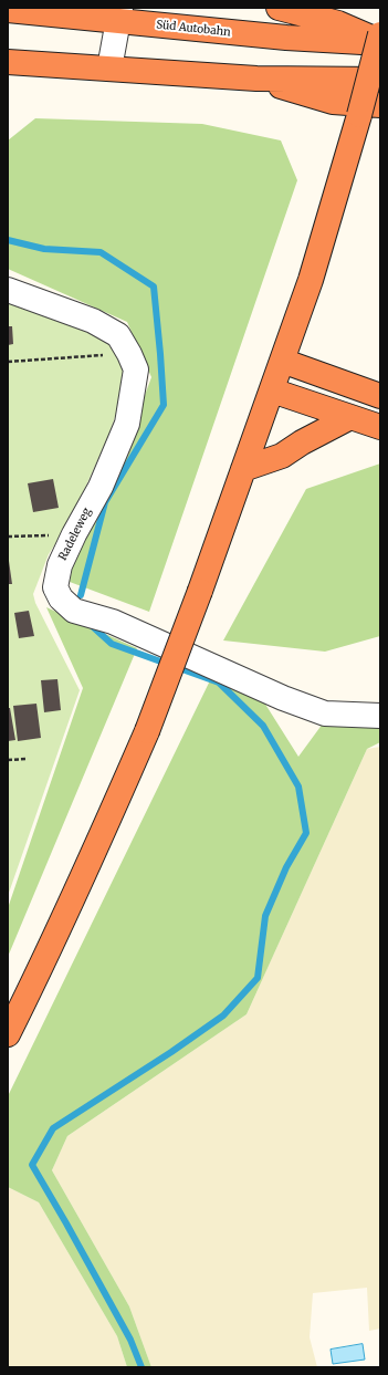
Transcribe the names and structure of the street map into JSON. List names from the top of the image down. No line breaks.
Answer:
{"streets":{"highway":["Süd Autobahn"],"street":["Radeleweg"]}}
